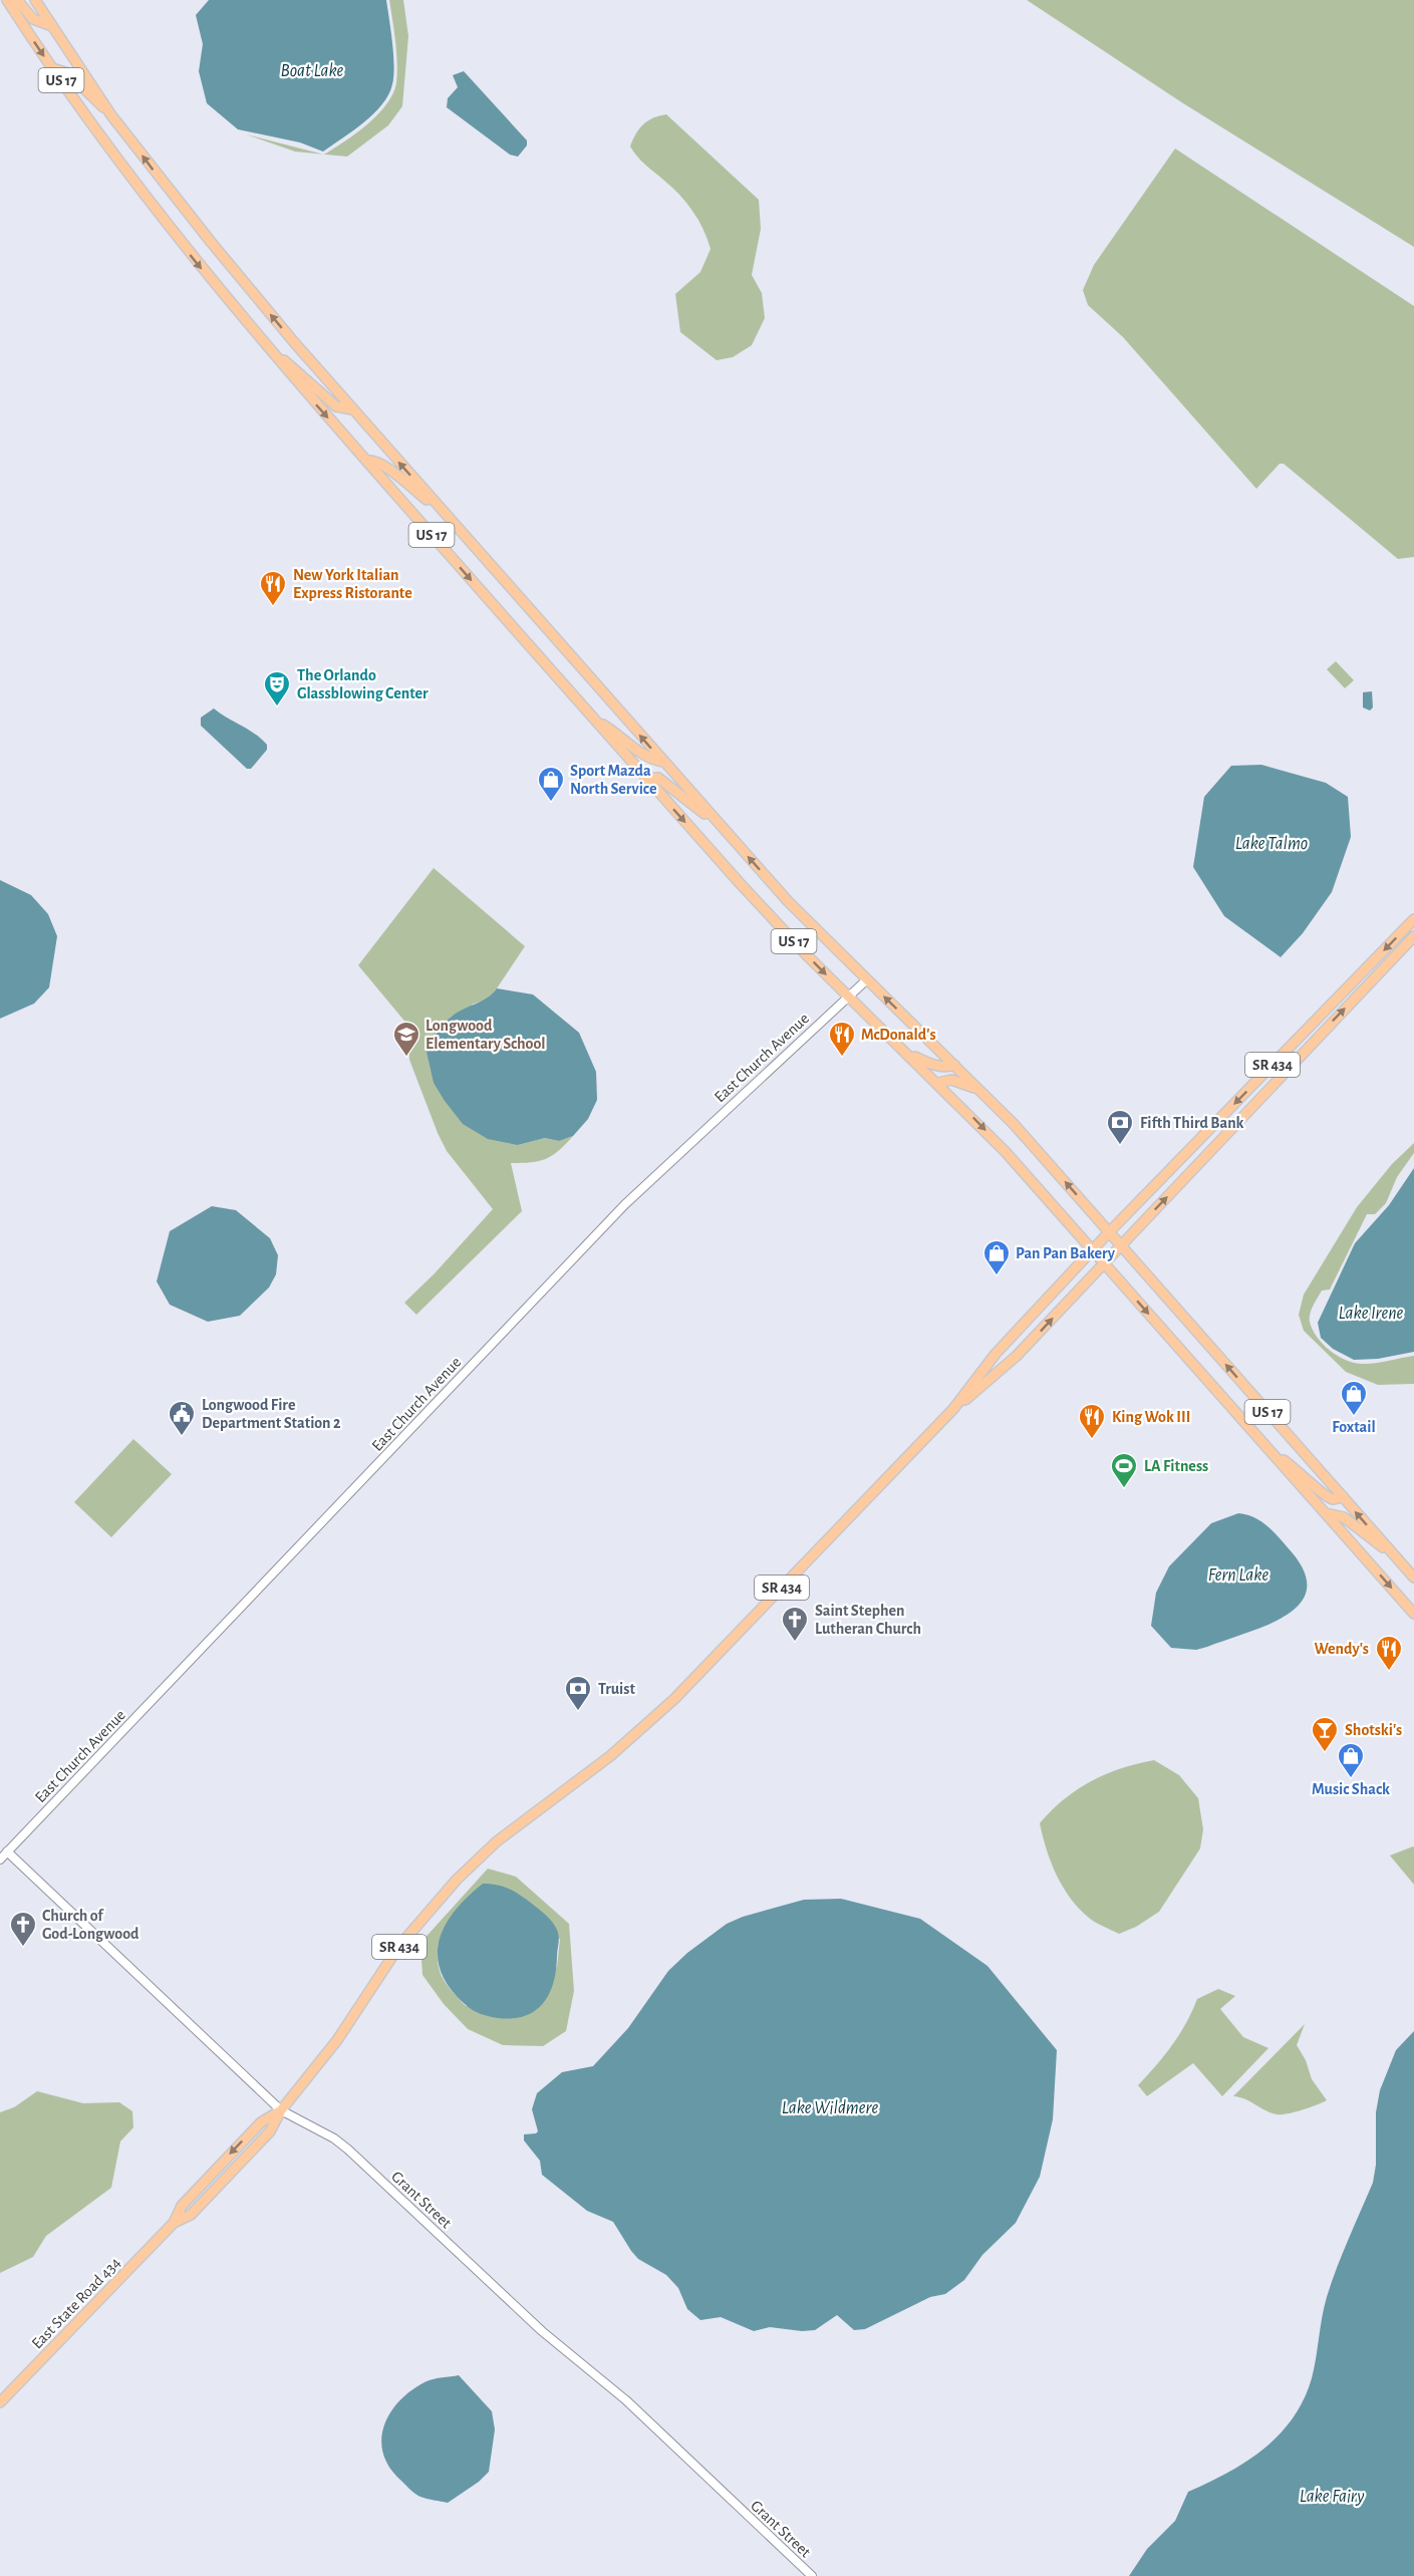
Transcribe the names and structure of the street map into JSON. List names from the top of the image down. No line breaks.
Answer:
{"streets":{"main road":["US 17","SR 434","East State Road 434"],"street":["East Church Avenue","Grant Street"]},"crossings":[["US 17","East Church Avenue"],["US 17","SR 434"],["East Church Avenue","Grant Street"],["SR 434","Grant Street"],["SR 434","East State Road 434"],["Grant Street","East State Road 434"]],"water":["Boat Lake","Lake Talmo","Lake Irene","Fern Lake","Lake Wildmere","Lake Fairy"],"places":{"restaurant":["New York Italian Express Ristorante","McDonald's","King Wok III","Wendy's"],"theatre":["The Orlando Glassblowing Center"],"shop":["Sport Mazda North Service","Pan Pan Bakery","Foxtail","Music Shack"],"school or university":["Longwood Elementary School"],"bank":["Fifth Third Bank","Truist"],"public building":["Longwood Fire Department Station 2"],"sports":["LA Fitness"],"church":["Saint Stephen Lutheran Church","Church of God-Longwood"],"bar":["Shotski's"]}}
